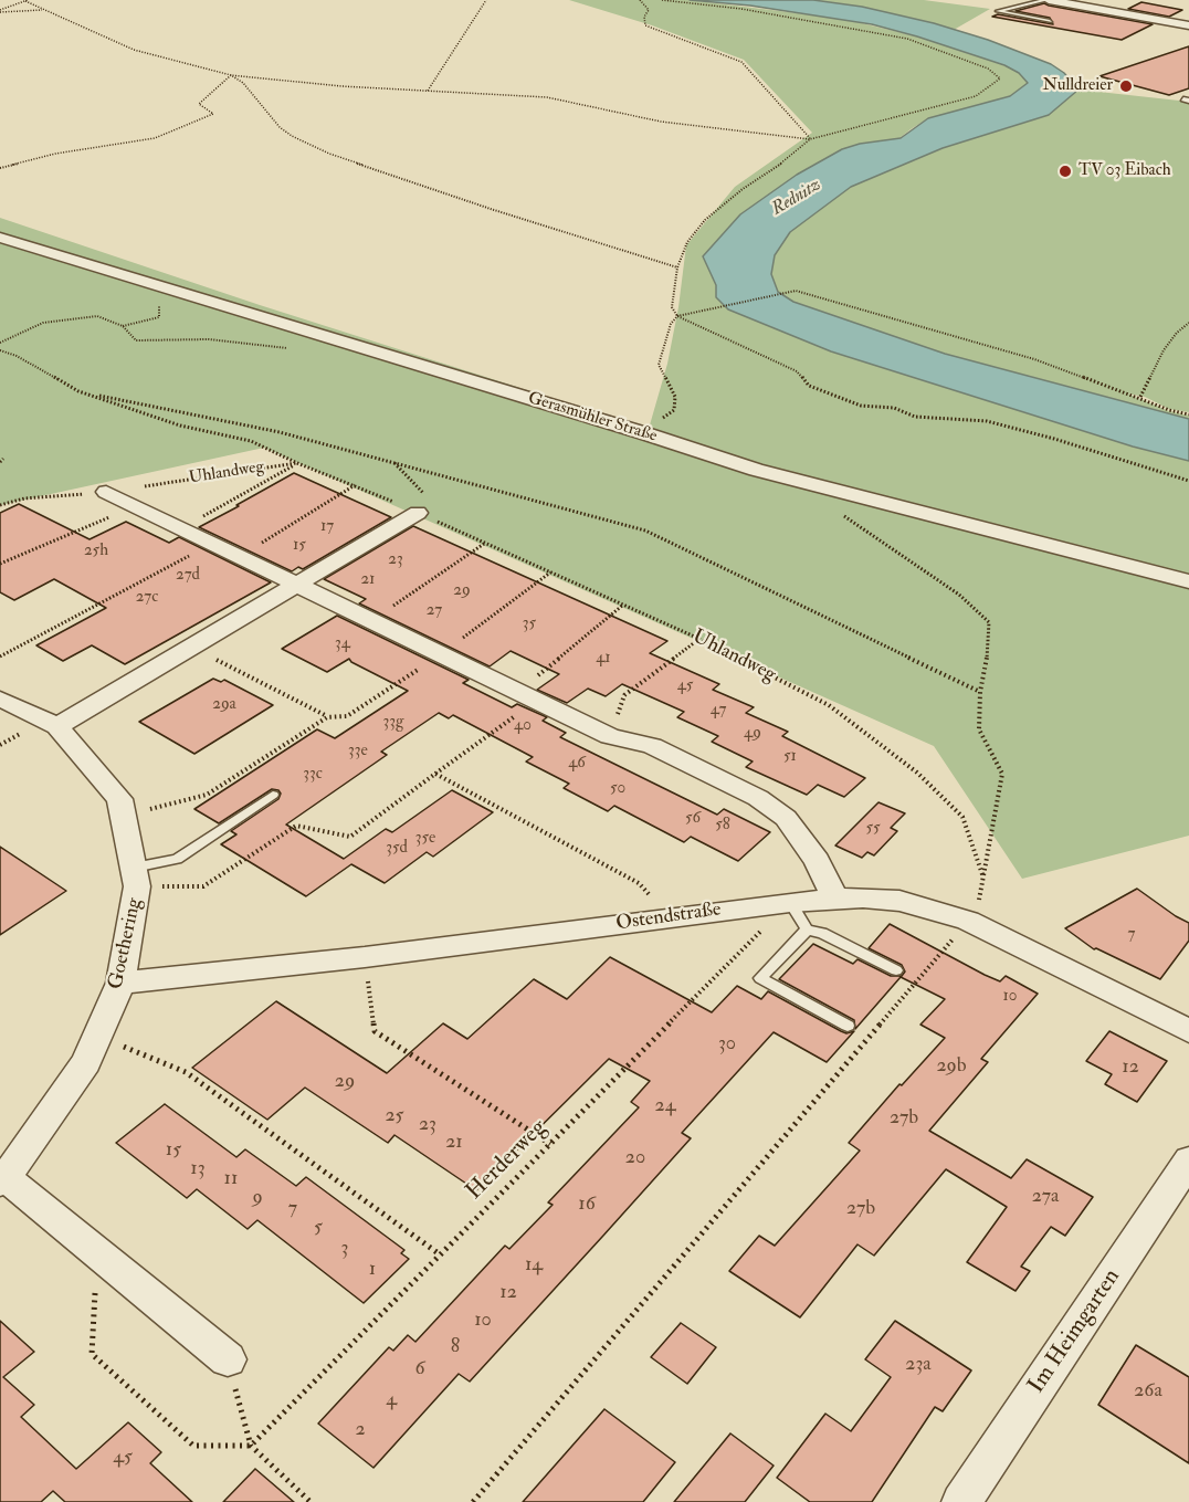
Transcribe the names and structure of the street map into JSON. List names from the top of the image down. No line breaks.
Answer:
{"streets":{"street":["Gerasmühler Straße","Ostendstraße","Goethering","Im Heimgarten"],"path":["Uhlandweg","Herderweg"]},"crossings":[["Ostendstraße","Goethering"],["Ostendstraße","Herderweg"]],"water":["Rednitz"],"places":["Nulldreier","TV 03 Eibach"],"house_numbers":["17","15","25h","23","27d","21","29","27c","27","35","34","41","45","29a","47","33g","40","49","33e","51","46","33c","50","56","58","55","35e","35d","7","10","30","29b","12","29","24","25","27b","23","21","15","20","13","11","27a","9","16","7","27b","5","3","14","1","12","10","8","23a","6","26a","4","2","45"]}
